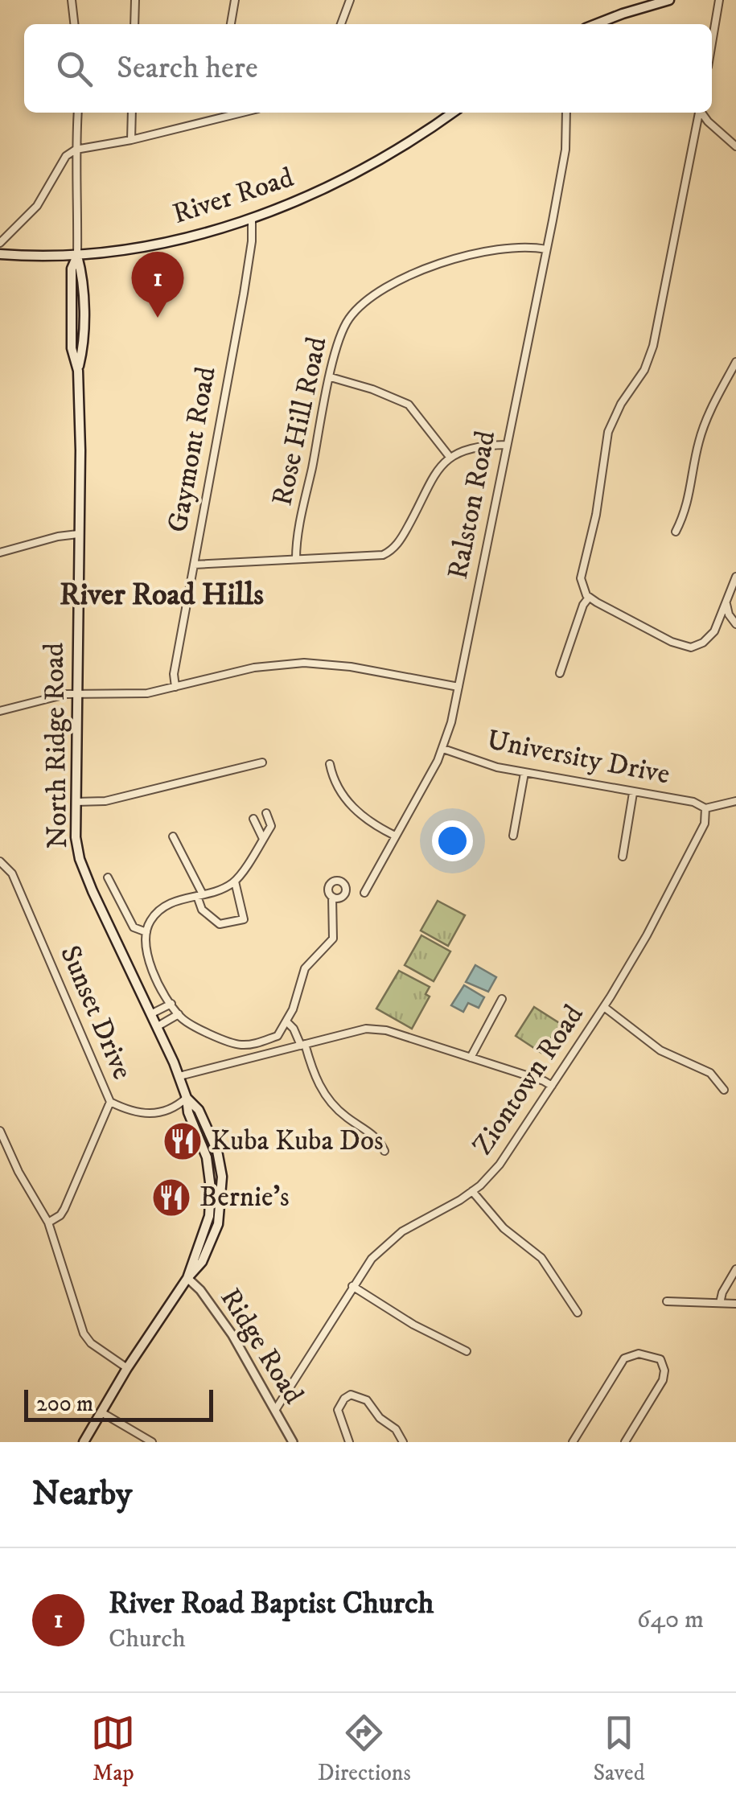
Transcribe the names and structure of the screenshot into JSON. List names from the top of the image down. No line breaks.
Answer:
{"streets":{"main road":["River Road","North Ridge Road"],"street":["Rose Hill Road","Gaymont Road","Ralston Road","University Drive","Sunset Drive","Ziontown Road","Ridge Road"]},"crossings":[["River Road","Gaymont Road"],["River Road","North Ridge Road"],["Rose Hill Road","Ralston Road"],["Ralston Road","University Drive"],["North Ridge Road","Ridge Road"],["University Drive","Ziontown Road"],["Ziontown Road","Ridge Road"]],"districts":["River Road Hills"],"places":{"restaurant":["Kuba Kuba Dos","Bernie's"]},"scale_bar":"200 m","page":{"search":"Search here","pins":"1","scale":"200 m","heading":"Nearby","list":[{"mark":"1","name":"River Road Baptist Church","note":"Church","value":"640 m"}],"nav":["Map","Directions","Saved"]}}
